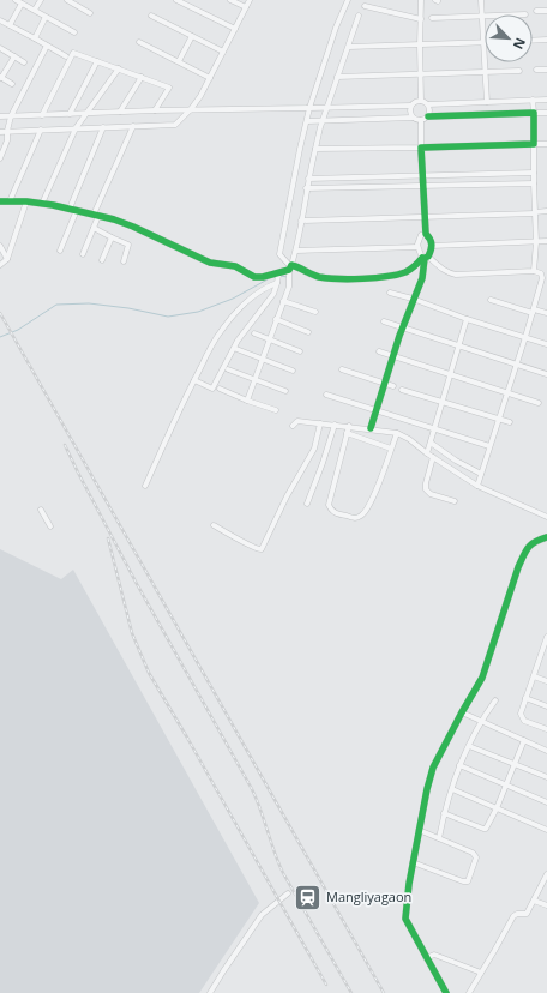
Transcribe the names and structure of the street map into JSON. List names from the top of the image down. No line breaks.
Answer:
{"places":{"station":["Mangliyagaon"]},"north":"bottom right"}
